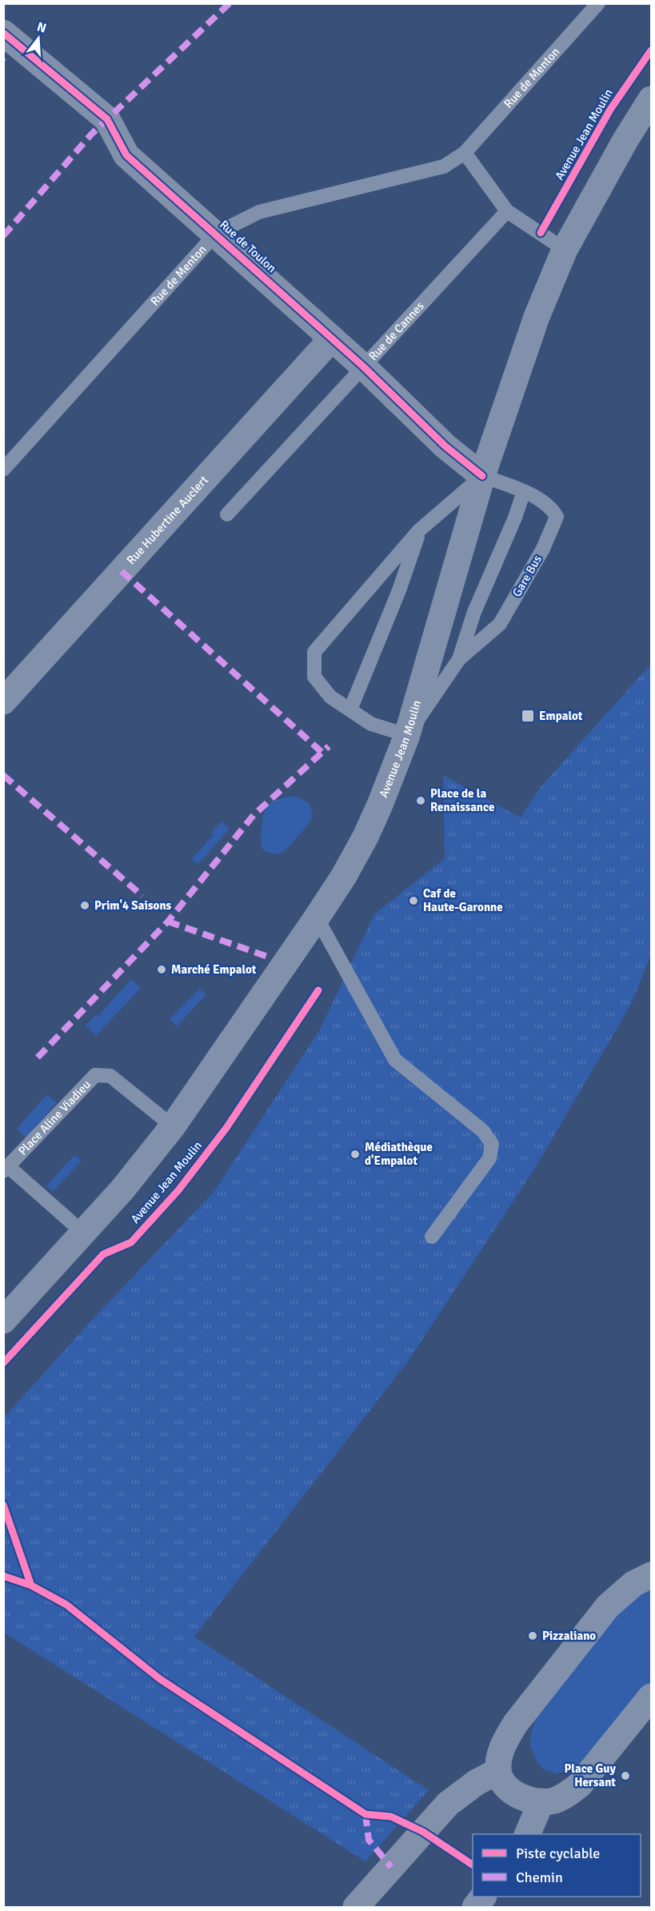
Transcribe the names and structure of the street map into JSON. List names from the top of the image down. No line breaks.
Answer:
{"streets":{"street":["Avenue Jean Moulin","Rue de Toulon","Rue Hubertine Auclert"],"lane":["Rue de Menton","Rue de Cannes","Gare Bus","Place Aline Viadieu"]},"crossings":[["Rue de Menton","Rue de Toulon"],["Avenue Jean Moulin","Rue de Toulon"],["Avenue Jean Moulin","Gare Bus"],["Avenue Jean Moulin","Place Aline Viadieu"],["Rue de Toulon","Rue de Cannes"],["Rue de Toulon","Rue Hubertine Auclert"],["Rue de Toulon","Gare Bus"]],"places":{"transit":["Empalot"],"other":["Place de la Renaissance","Caf de Haute-Garonne","Prim'4 Saisons","Marché Empalot","Médiathèque d'Empalot","Pizzaliano","Place Guy Hersant"]},"legend":["Piste cyclable","Chemin"],"north":"top"}
